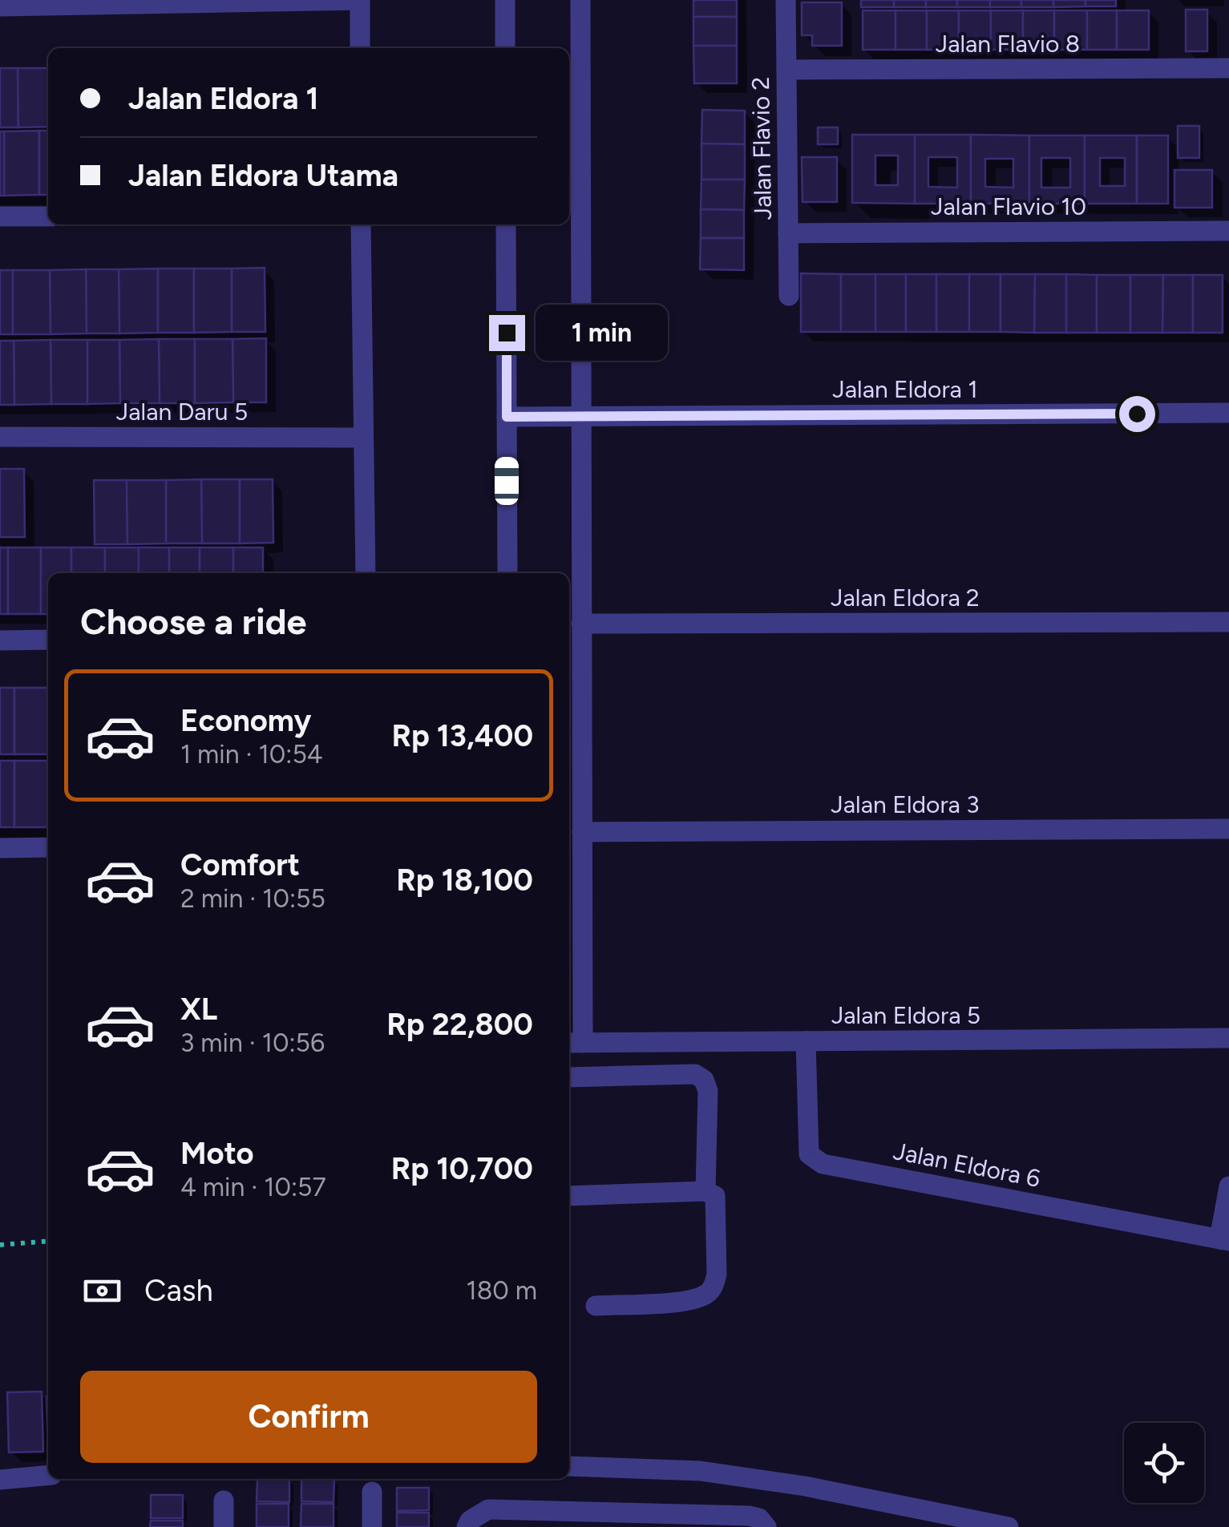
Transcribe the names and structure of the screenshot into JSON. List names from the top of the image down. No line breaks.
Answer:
{"streets":{"street":["Jalan Flavio 8","Jalan Flavio 2","Jalan Flavio 10","Jalan Eldora 1","Jalan Daru 5","Jalan Eldora 2","Jalan Eldora 3","Jalan Eldora 5","Jalan Eldora 6"]},"crossings":[["Jalan Flavio 8","Jalan Flavio 2"],["Jalan Flavio 2","Jalan Flavio 10"],["Jalan Eldora 5","Jalan Eldora 6"]],"page":{"banner":["Jalan Eldora 1","Jalan Eldora Utama"],"bubble":"1 min","heading":"Choose a ride","list":[{"name":"Economy","note":"1 min · 10:54","value":"Rp 13,400"},{"name":"Comfort","note":"2 min · 10:55","value":"Rp 18,100"},{"name":"XL","note":"3 min · 10:56","value":"Rp 22,800"},{"name":"Moto","note":"4 min · 10:57","value":"Rp 10,700"}],"pay":["Cash","180 m"],"buttons":"Confirm"}}
